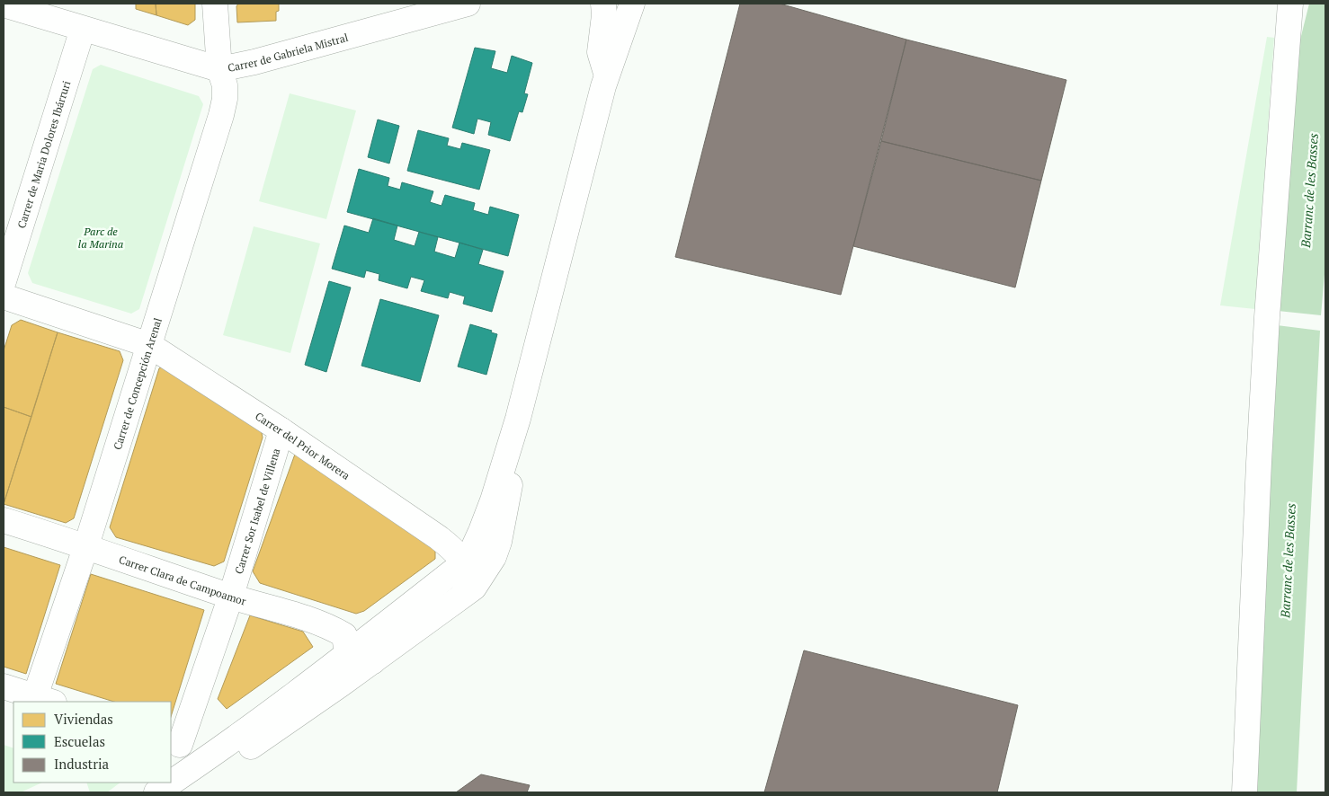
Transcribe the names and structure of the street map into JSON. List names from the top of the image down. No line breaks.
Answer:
{"streets":{"street":["Carrer de Gabriela Mistral","Carrer de Maria Dolores Ibárruri","Carrer de Concepción Arenal","Carrer del Prior Morera","Carrer Sor Isabel de Villena","Carrer Clara de Campoamor"]},"crossings":[["Carrer de Gabriela Mistral","Carrer de Maria Dolores Ibárruri"],["Carrer de Gabriela Mistral","Carrer de Concepción Arenal"],["Carrer de Concepción Arenal","Carrer del Prior Morera"],["Carrer de Concepción Arenal","Carrer Clara de Campoamor"],["Carrer del Prior Morera","Carrer Sor Isabel de Villena"],["Carrer Sor Isabel de Villena","Carrer Clara de Campoamor"]],"water":["Barranc de les Basses"],"parks":["Parc de la Marina"],"legend":["Viviendas","Escuelas","Industria"]}
